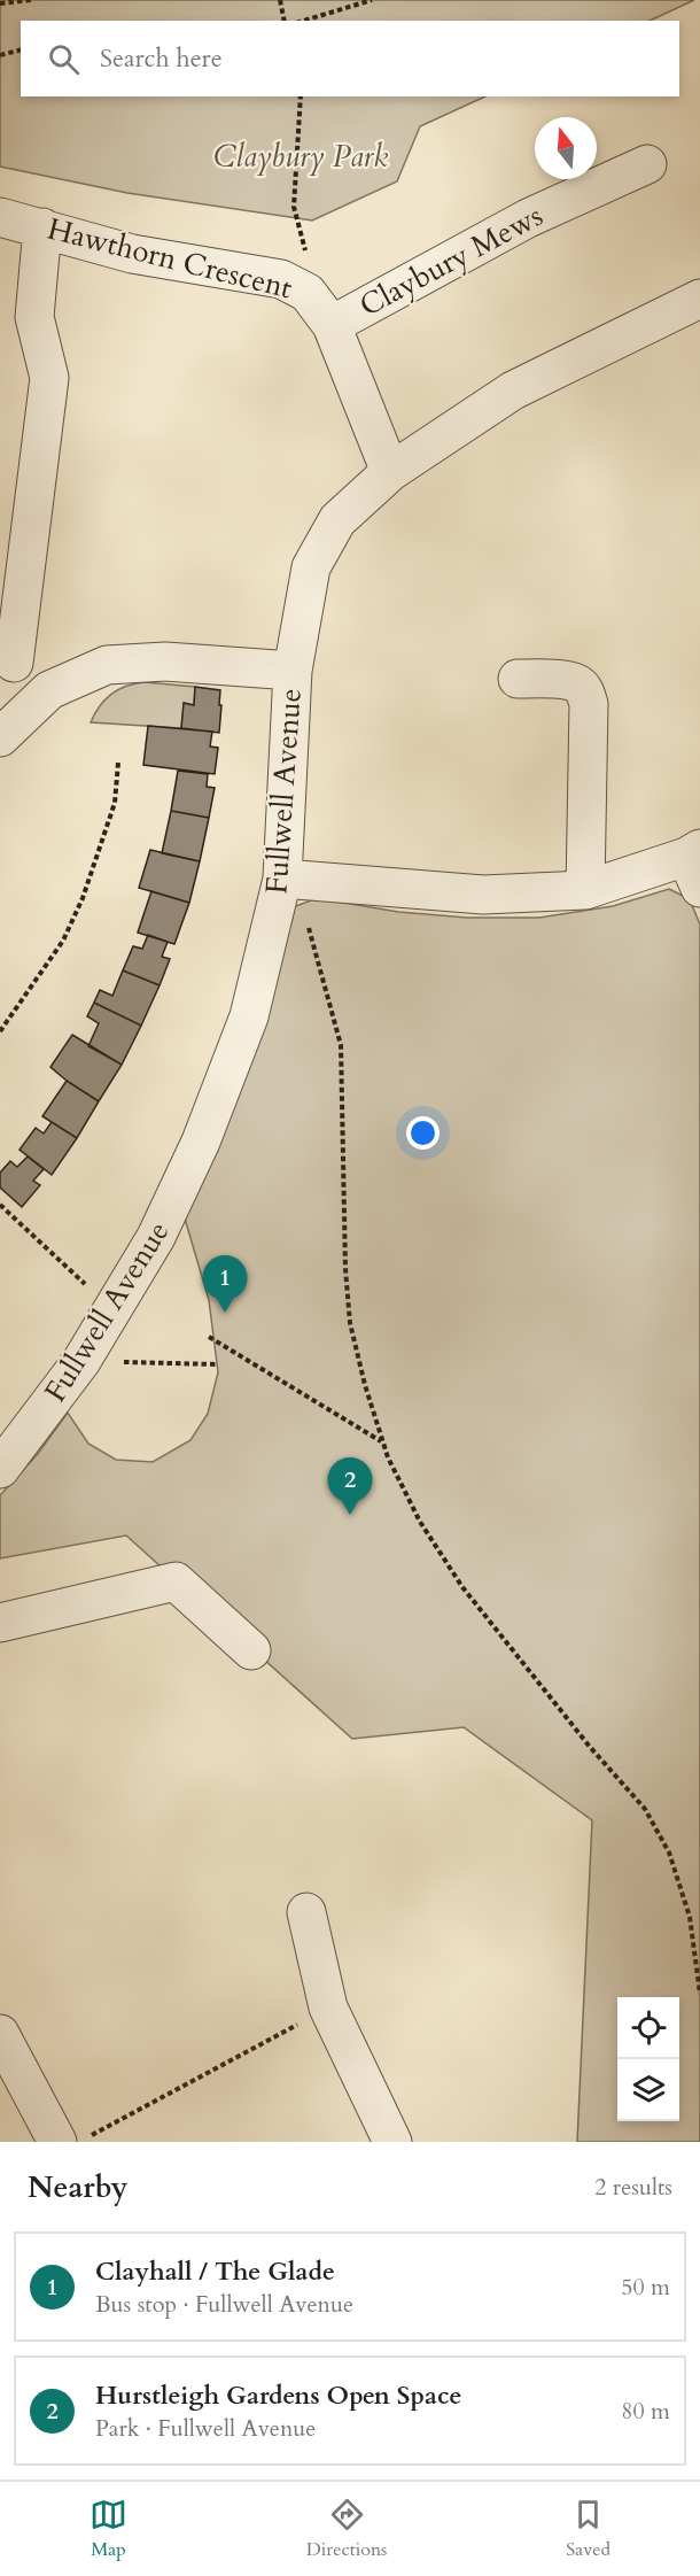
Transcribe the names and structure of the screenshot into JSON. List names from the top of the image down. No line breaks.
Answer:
{"streets":{"street":["Hawthorn Crescent","Claybury Mews","Fullwell Avenue"]},"crossings":[["Hawthorn Crescent","Claybury Mews"],["Hawthorn Crescent","Fullwell Avenue"]],"parks":["Claybury Park"],"north":"top","page":{"search":"Search here","pins":["1","2"],"heading":["Nearby","2 results"],"list":[{"mark":"1","name":"Clayhall / The Glade","note":"Bus stop · Fullwell Avenue","value":"50 m"},{"mark":"2","name":"Hurstleigh Gardens Open Space","note":"Park · Fullwell Avenue","value":"80 m"}],"nav":["Map","Directions","Saved"]}}
